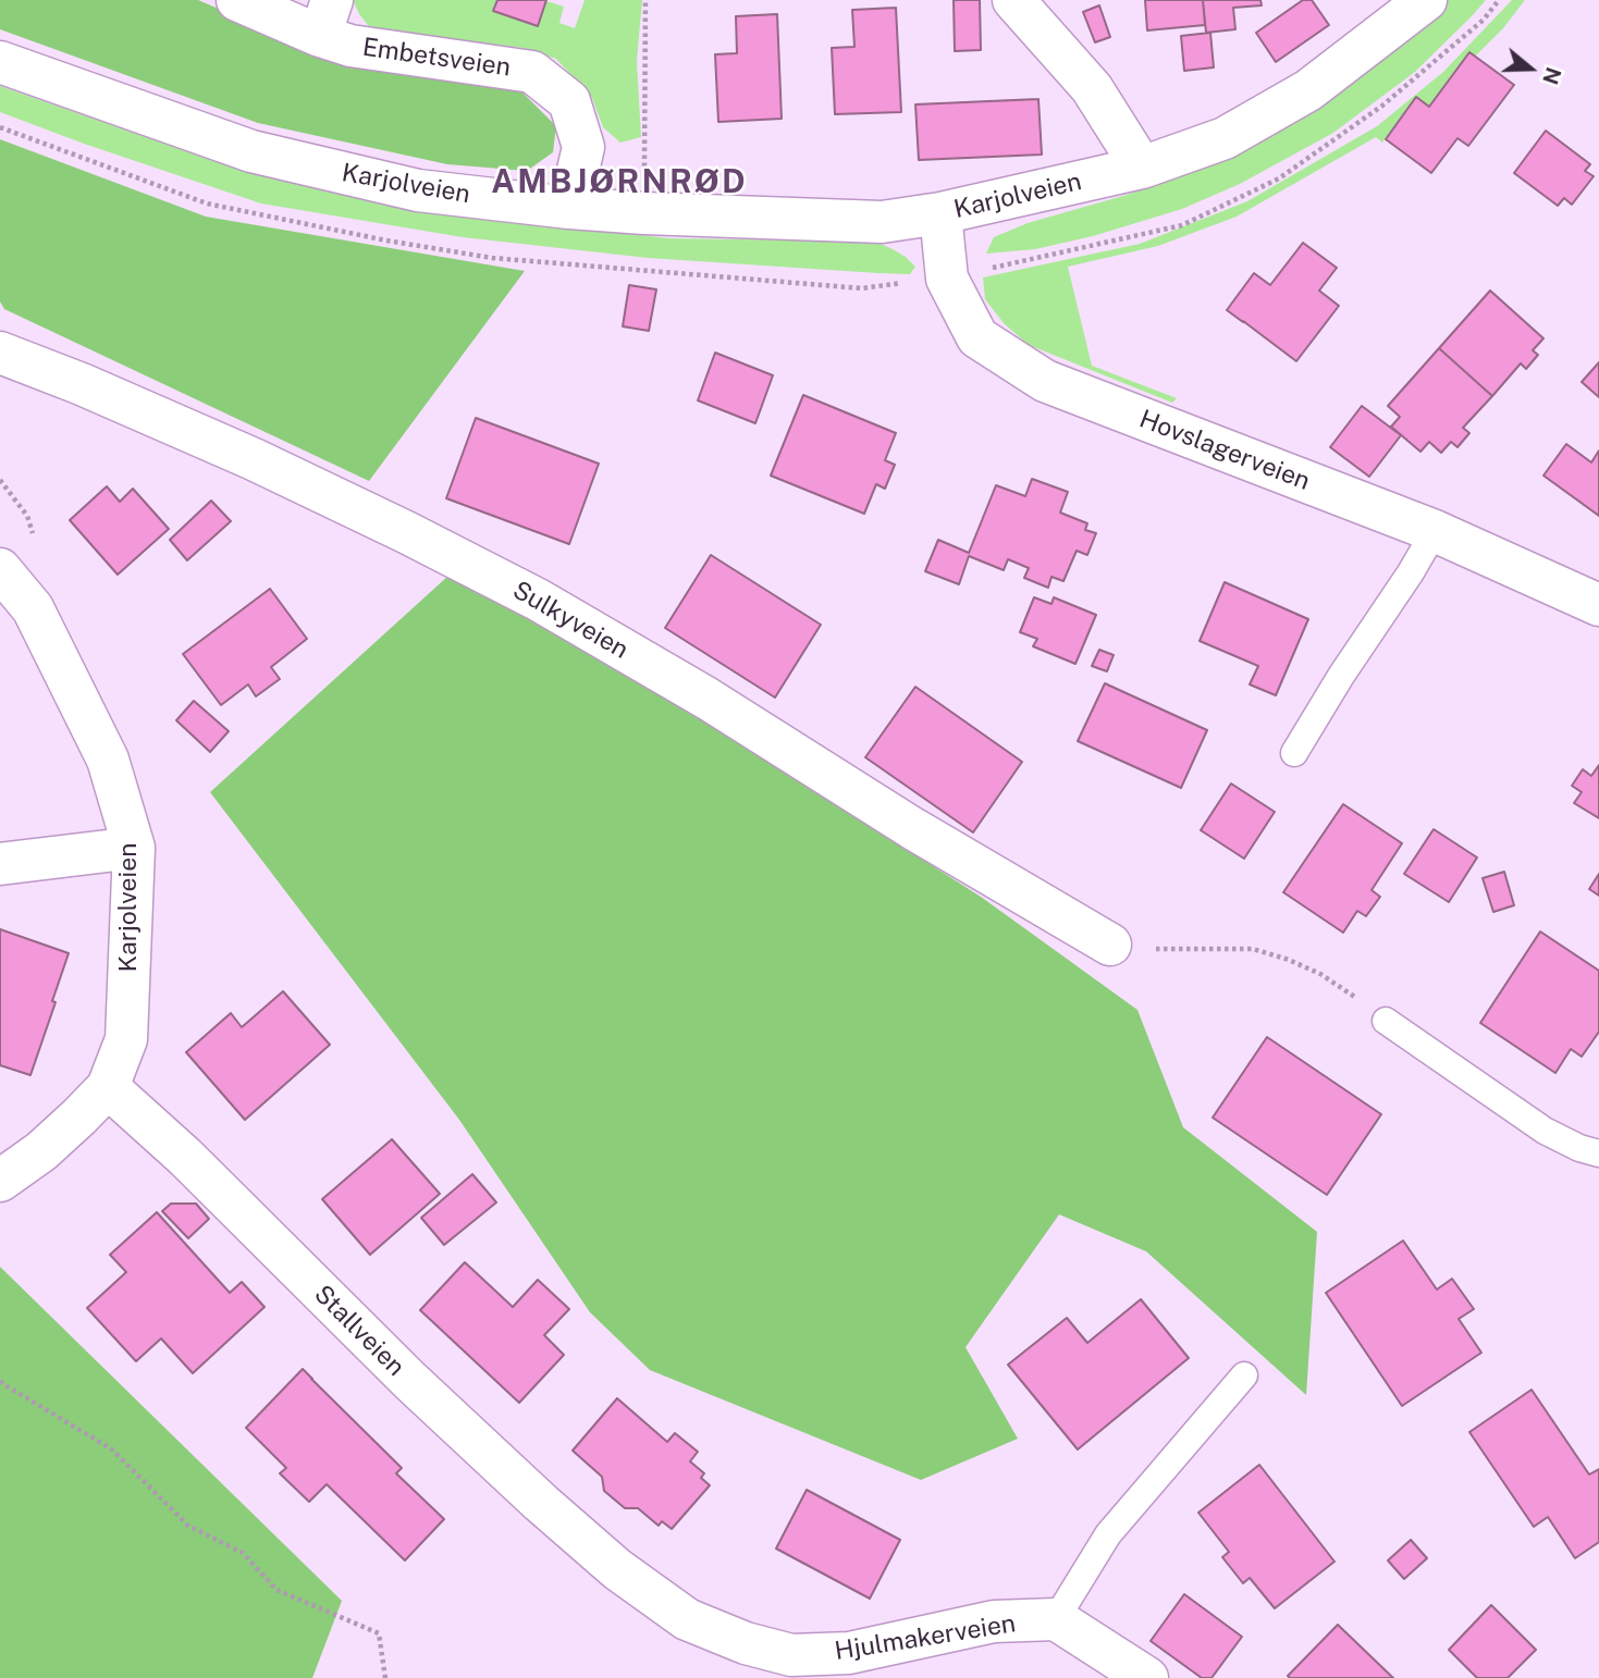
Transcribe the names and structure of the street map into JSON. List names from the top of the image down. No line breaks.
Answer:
{"streets":{"street":["Embetsveien","Karjolveien","Hovslagerveien","Sulkyveien","Stallveien","Hjulmakerveien"]},"crossings":[["Embetsveien","Karjolveien"],["Karjolveien","Hovslagerveien"],["Karjolveien","Stallveien"],["Stallveien","Hjulmakerveien"]],"districts":["AMBJØRNRØD"],"north":"right"}
